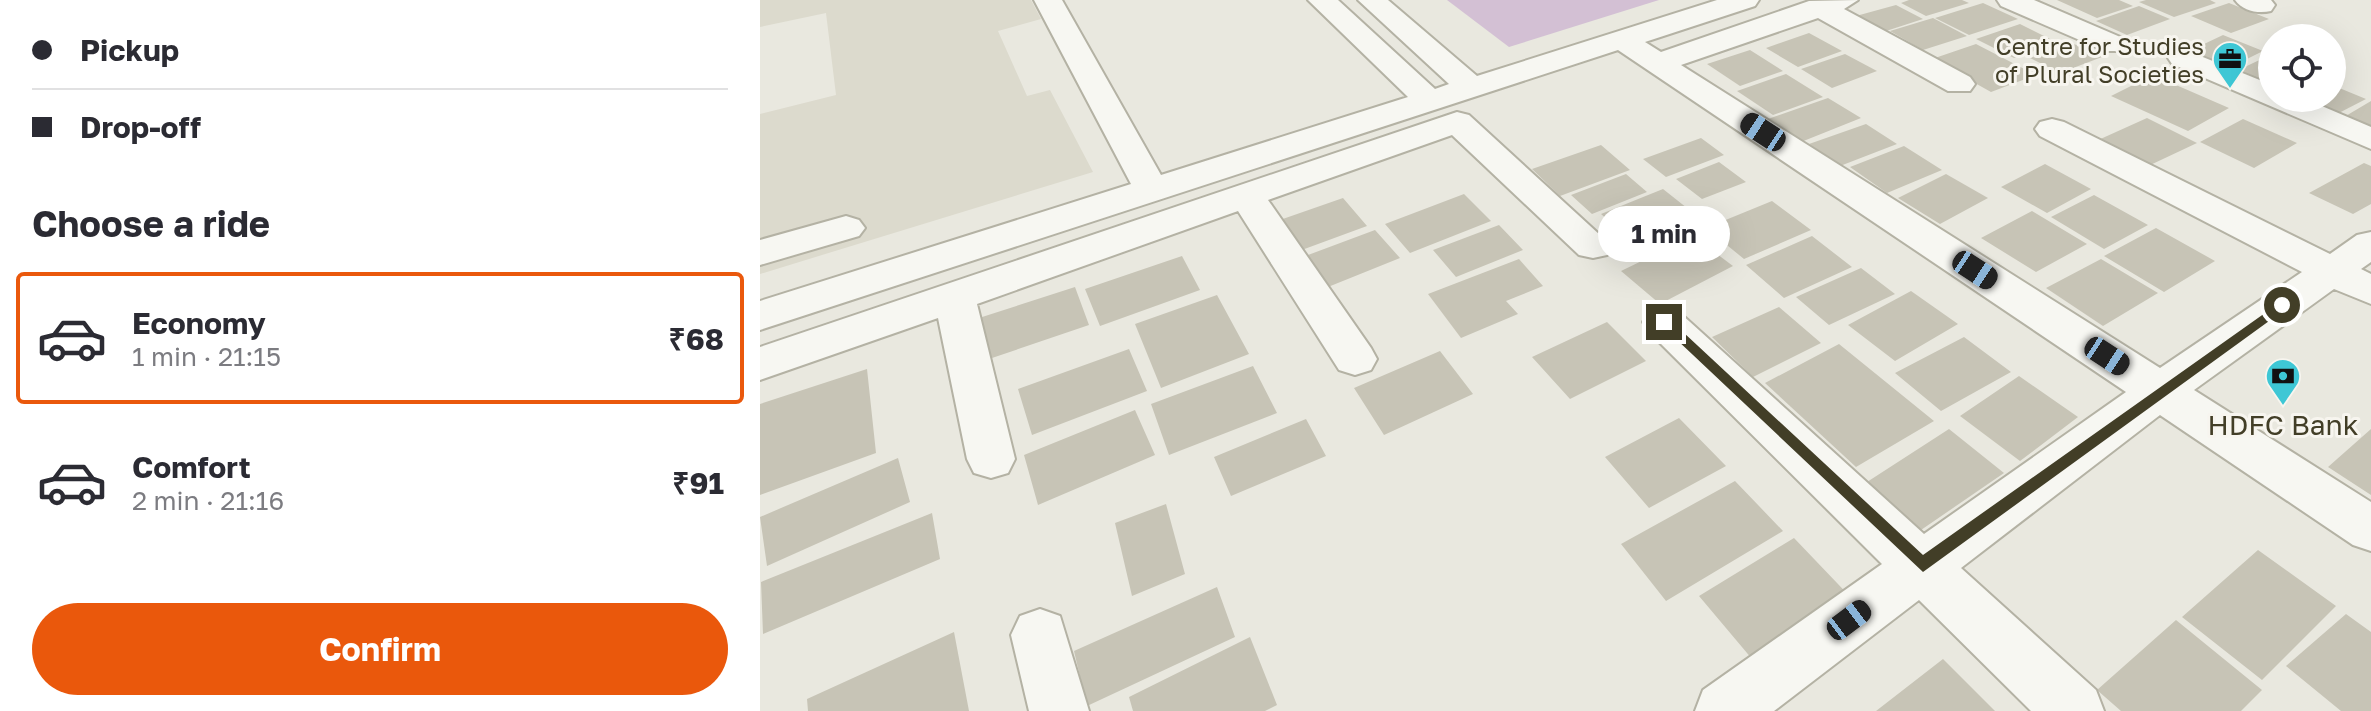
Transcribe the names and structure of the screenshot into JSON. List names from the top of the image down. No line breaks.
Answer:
{"places":{"office":["Centre for Studies of Plural Societies"],"bank":["HDFC Bank"]},"page":{"banner":["Pickup","Drop-off"],"heading":"Choose a ride","bubble":"1 min","list":[{"name":"Economy","note":"1 min · 21:15","value":"₹68"},{"name":"Comfort","note":"2 min · 21:16","value":"₹91"}],"buttons":"Confirm"}}
